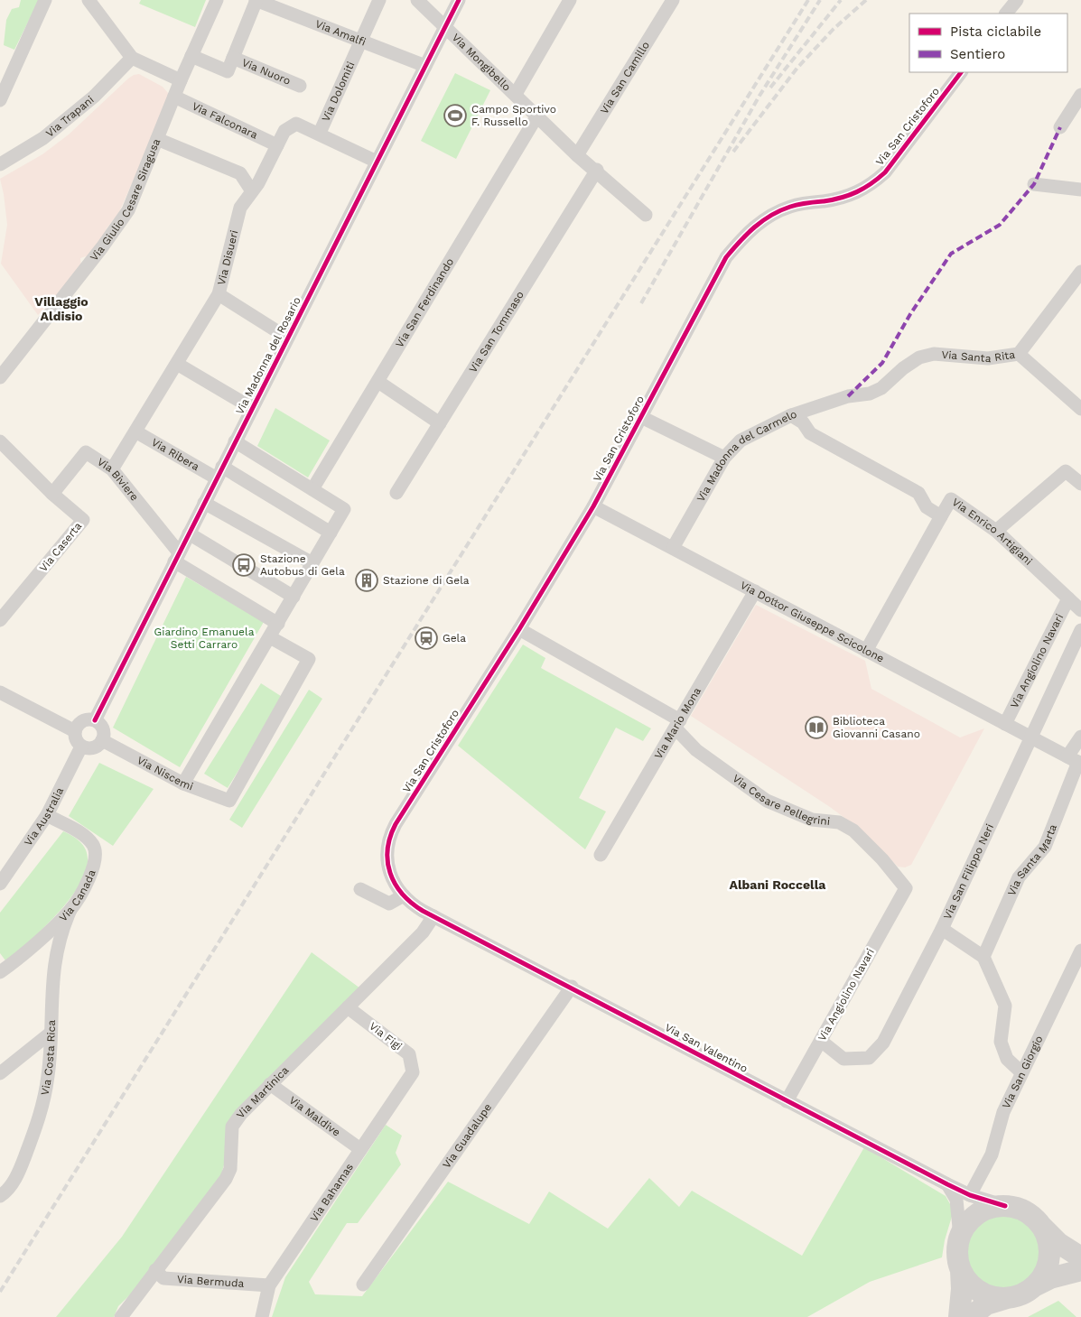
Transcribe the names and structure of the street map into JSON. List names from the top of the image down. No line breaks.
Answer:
{"streets":{"street":["Via Amalfi","Via Mongibello","Via Nuoro","Via San Camillo","Via Dolomiti","Via Trapani","Via Falconara","Via San Cristoforo","Via Giulio Cesare Siragusa","Via Disueri","Via San Ferdinando","Via San Tommaso","Via Santa Rita","Via Madonna del Rosario","Via Ribera","Via Madonna del Carmelo","Via Biviere","Via Enrico Artigiani","Via Caserta","Via Dottor Giuseppe Scicolone","Via Angiolino Navari","Via Mario Mona","Via Niscemi","Via Cesare Pellegrini","Via Australia","Via Santa Marta","Via San Filippo Neri","Via Canada","Via Figi","Via San Valentino","Via Costa Rica","Via San Giorgio","Via Martinica","Via Maldive","Via Guadalupe","Via Bahamas","Via Bermuda"]},"crossings":[["Via Amalfi","Via Dolomiti"],["Via Amalfi","Via Madonna del Rosario"],["Via Mongibello","Via San Camillo"],["Via Mongibello","Via San Ferdinando"],["Via Mongibello","Via San Tommaso"],["Via Mongibello","Via Madonna del Rosario"],["Via Dolomiti","Via Disueri"],["Via Falconara","Via Giulio Cesare Siragusa"],["Via Falconara","Via Disueri"],["Via San Cristoforo","Via Dottor Giuseppe Scicolone"],["Via San Cristoforo","Via Cesare Pellegrini"],["Via San Cristoforo","Via San Valentino"],["Via Disueri","Via Madonna del Rosario"],["Via Disueri","Via Ribera"],["Via Disueri","Via Biviere"],["Via Santa Rita","Via Madonna del Carmelo"],["Via Madonna del Rosario","Via Ribera"],["Via Madonna del Rosario","Via Biviere"],["Via Madonna del Rosario","Via Niscemi"],["Via Madonna del Rosario","Via Australia"],["Via Madonna del Carmelo","Via Enrico Artigiani"],["Via Madonna del Carmelo","Via Dottor Giuseppe Scicolone"],["Via Biviere","Via Caserta"],["Via Enrico Artigiani","Via Angiolino Navari"],["Via Dottor Giuseppe Scicolone","Via Angiolino Navari"],["Via Dottor Giuseppe Scicolone","Via Mario Mona"],["Via Dottor Giuseppe Scicolone","Via Santa Marta"],["Via Dottor Giuseppe Scicolone","Via San Filippo Neri"],["Via Angiolino Navari","Via Cesare Pellegrini"],["Via Angiolino Navari","Via San Filippo Neri"],["Via Angiolino Navari","Via San Valentino"],["Via Mario Mona","Via Cesare Pellegrini"],["Via Niscemi","Via Australia"],["Via Australia","Via Canada"],["Via Canada","Via Costa Rica"],["Via Figi","Via Martinica"],["Via Figi","Via Bahamas"],["Via San Valentino","Via San Giorgio"],["Via San Valentino","Via Martinica"],["Via San Valentino","Via Guadalupe"],["Via Martinica","Via Maldive"],["Via Martinica","Via Bermuda"],["Via Maldive","Via Bahamas"],["Via Bahamas","Via Bermuda"]],"districts":["Villaggio Aldisio","Albani Roccella"],"parks":["Giardino Emanuela Setti Carraro"],"places":{"sports":["Campo Sportivo F. Russello"],"bus stop":["Stazione Autobus di Gela"],"building":["Stazione di Gela"],"station":["Gela"],"library":["Biblioteca Giovanni Casano"]},"legend":["Pista ciclabile","Sentiero"]}
